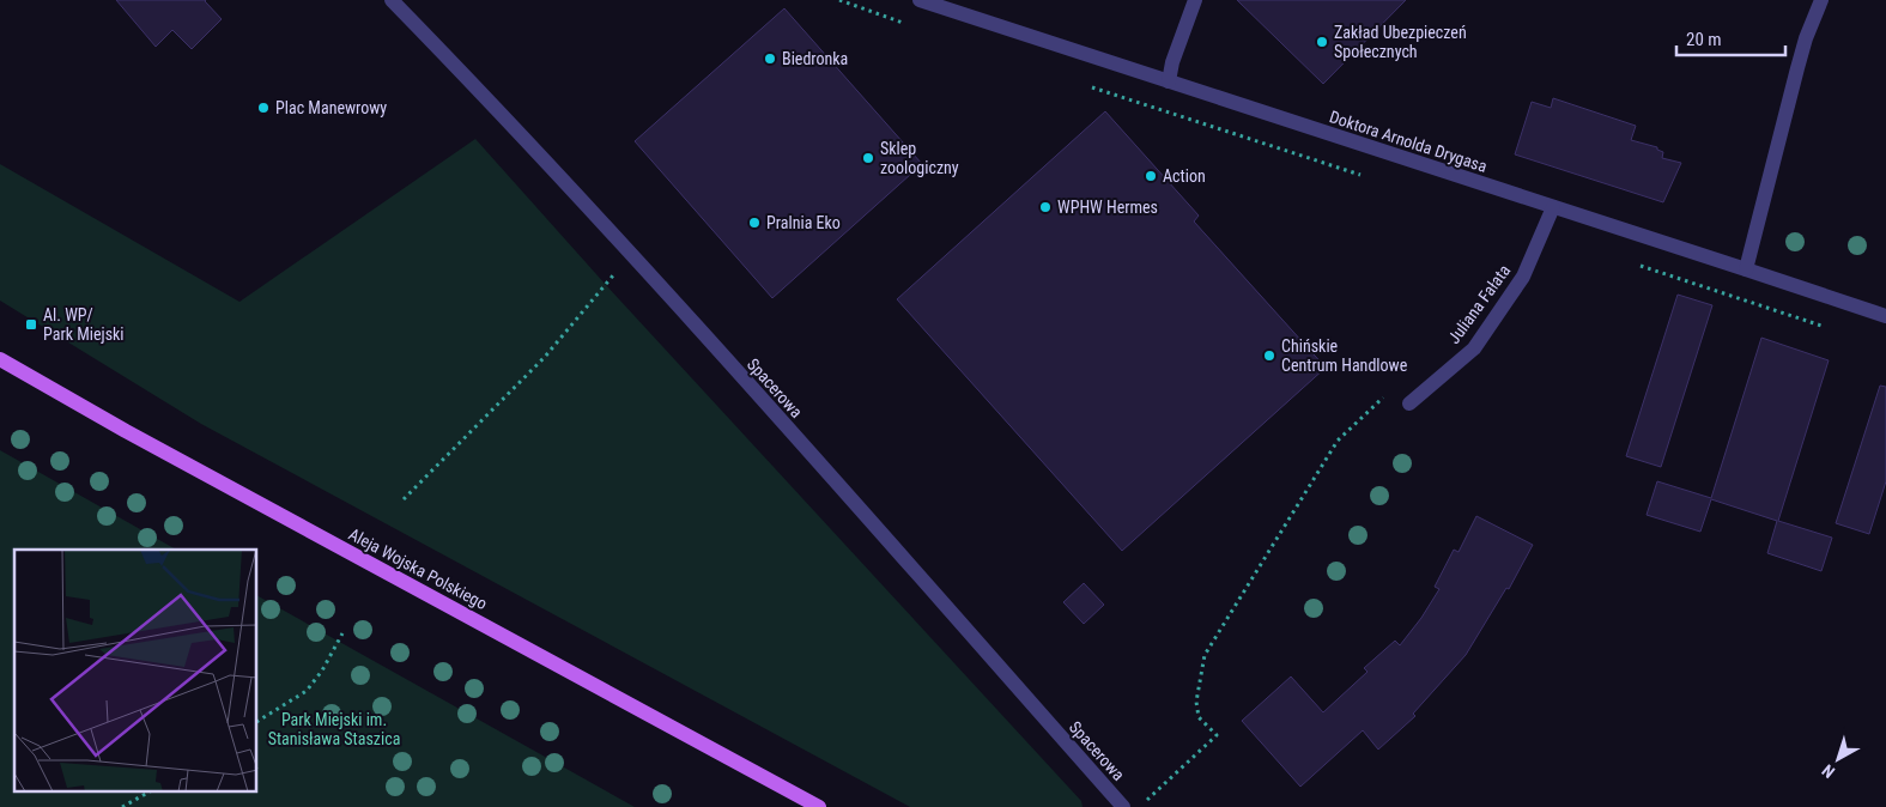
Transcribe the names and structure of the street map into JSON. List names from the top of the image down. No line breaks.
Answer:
{"streets":{"main road":["Aleja Wojska Polskiego"],"street":["Doktora Arnolda Drygasa","Juliana Fałata","Spacerowa"]},"crossings":[["Doktora Arnolda Drygasa","Juliana Fałata"]],"parks":["Park Miejski im. Stanisława Staszica"],"places":{"other":["Zakład Ubezpieczeń Społecznych","Biedronka","Plac Manewrowy","Sklep zoologiczny","Action","WPHW Hermes","Pralnia Eko","Chińskie Centrum Handlowe"],"transit":["Al. WP/ Park Miejski"]},"scale_bar":"20 m","north":"bottom left"}
